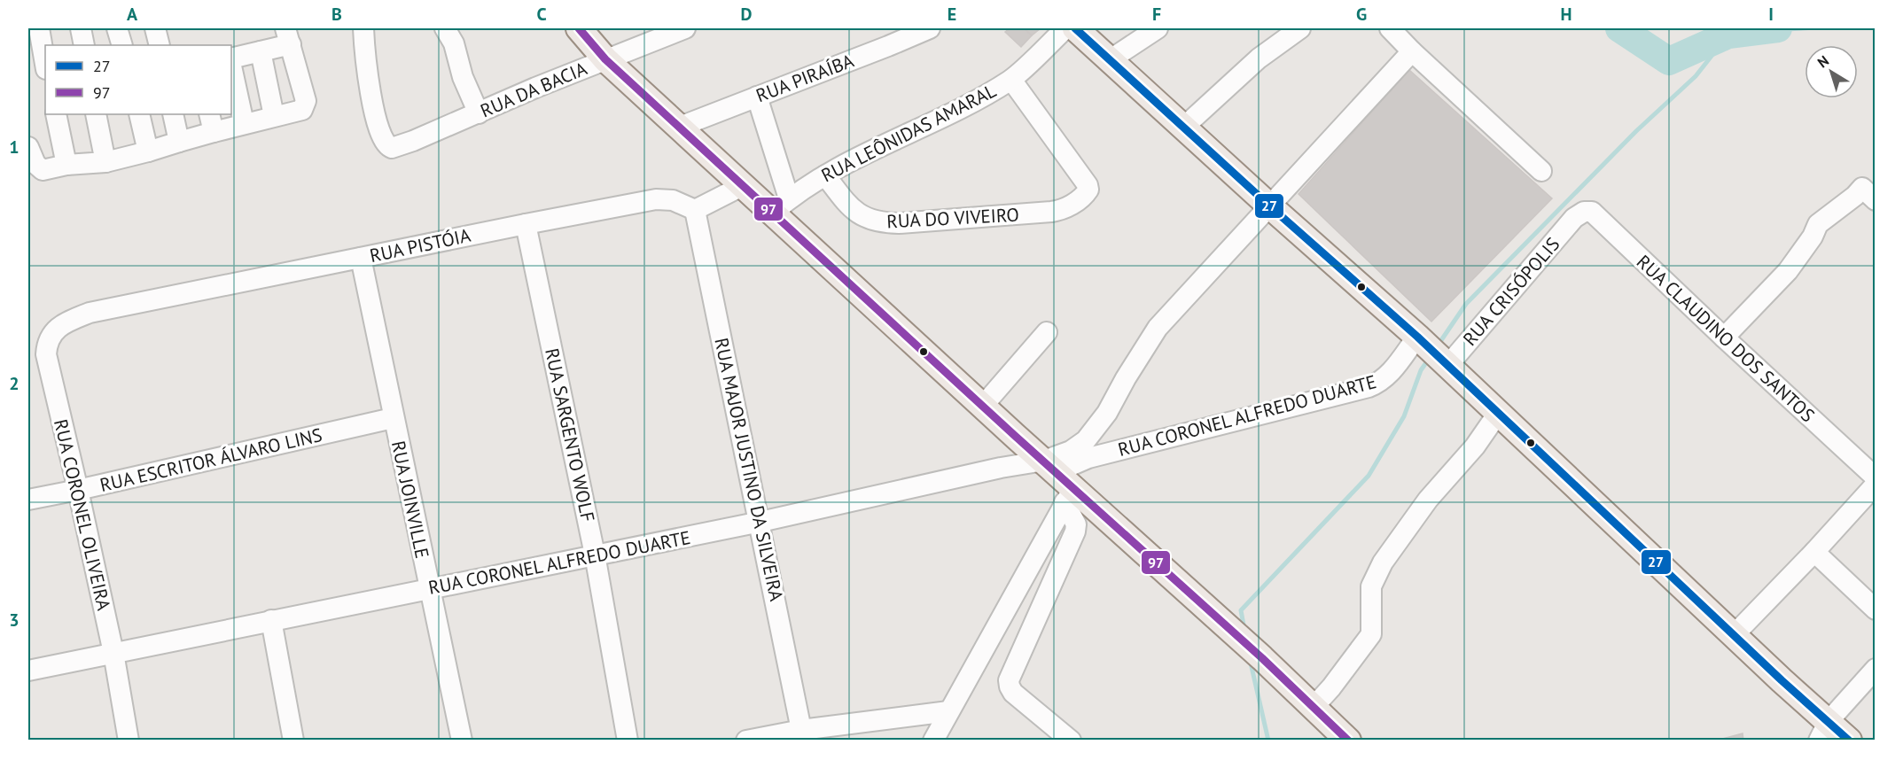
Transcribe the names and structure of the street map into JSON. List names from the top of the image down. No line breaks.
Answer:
{"streets":{"street":["RUA PIRAÍBA","RUA DA BACIA","RUA LEÔNIDAS AMARAL","RUA DO VIVEIRO","RUA PISTÓIA","RUA CRISÓPOLIS","RUA CLAUDINO DOS SANTOS","RUA CORONEL ALFREDO DUARTE","RUA SARGENTO WOLF","RUA ESCRITOR ÁLVARO LINS","RUA MAJOR JUSTINO DA SILVEIRA","RUA JOINVILLE","RUA CORONEL OLIVEIRA"]},"crossings":[["RUA LEÔNIDAS AMARAL","RUA DO VIVEIRO"],["RUA PISTÓIA","RUA SARGENTO WOLF"],["RUA PISTÓIA","RUA MAJOR JUSTINO DA SILVEIRA"],["RUA PISTÓIA","RUA JOINVILLE"],["RUA PISTÓIA","RUA CORONEL OLIVEIRA"],["RUA CRISÓPOLIS","RUA CLAUDINO DOS SANTOS"],["RUA CORONEL ALFREDO DUARTE","RUA SARGENTO WOLF"],["RUA CORONEL ALFREDO DUARTE","RUA MAJOR JUSTINO DA SILVEIRA"],["RUA CORONEL ALFREDO DUARTE","RUA JOINVILLE"],["RUA CORONEL ALFREDO DUARTE","RUA CORONEL OLIVEIRA"],["RUA ESCRITOR ÁLVARO LINS","RUA JOINVILLE"],["RUA ESCRITOR ÁLVARO LINS","RUA CORONEL OLIVEIRA"]],"lines":["transit line 27","transit line 97"],"legend":["27","97"],"north":"top left","grid":{"columns":["A","B","C","D","E","F","G","H","I"],"rows":["1","2","3"]}}
